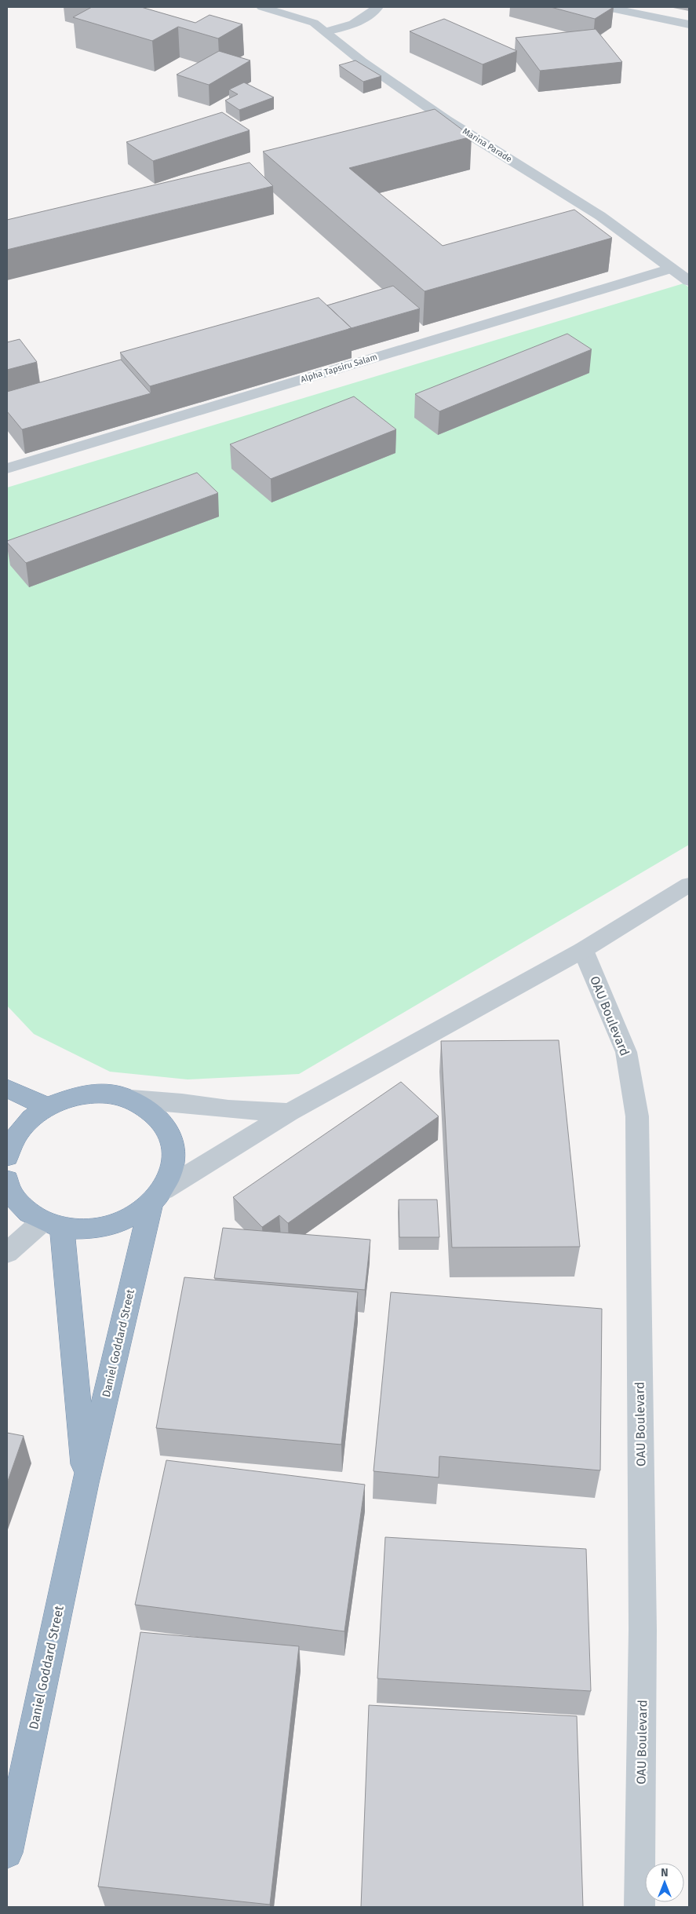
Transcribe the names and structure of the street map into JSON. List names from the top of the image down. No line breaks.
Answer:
{"streets":{"highway":["Daniel Goddard Street"],"street":["Marina Parade","Alpha Tapsiru Salam","OAU Boulevard"]},"crossings":[["Marina Parade","Alpha Tapsiru Salam"]],"north":"top"}
